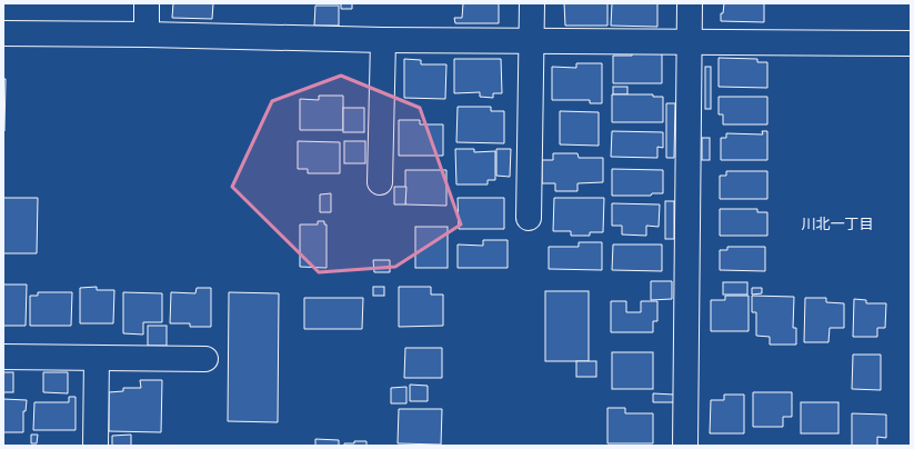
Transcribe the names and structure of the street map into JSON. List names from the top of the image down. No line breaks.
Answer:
{"districts":["川北一丁目"]}
